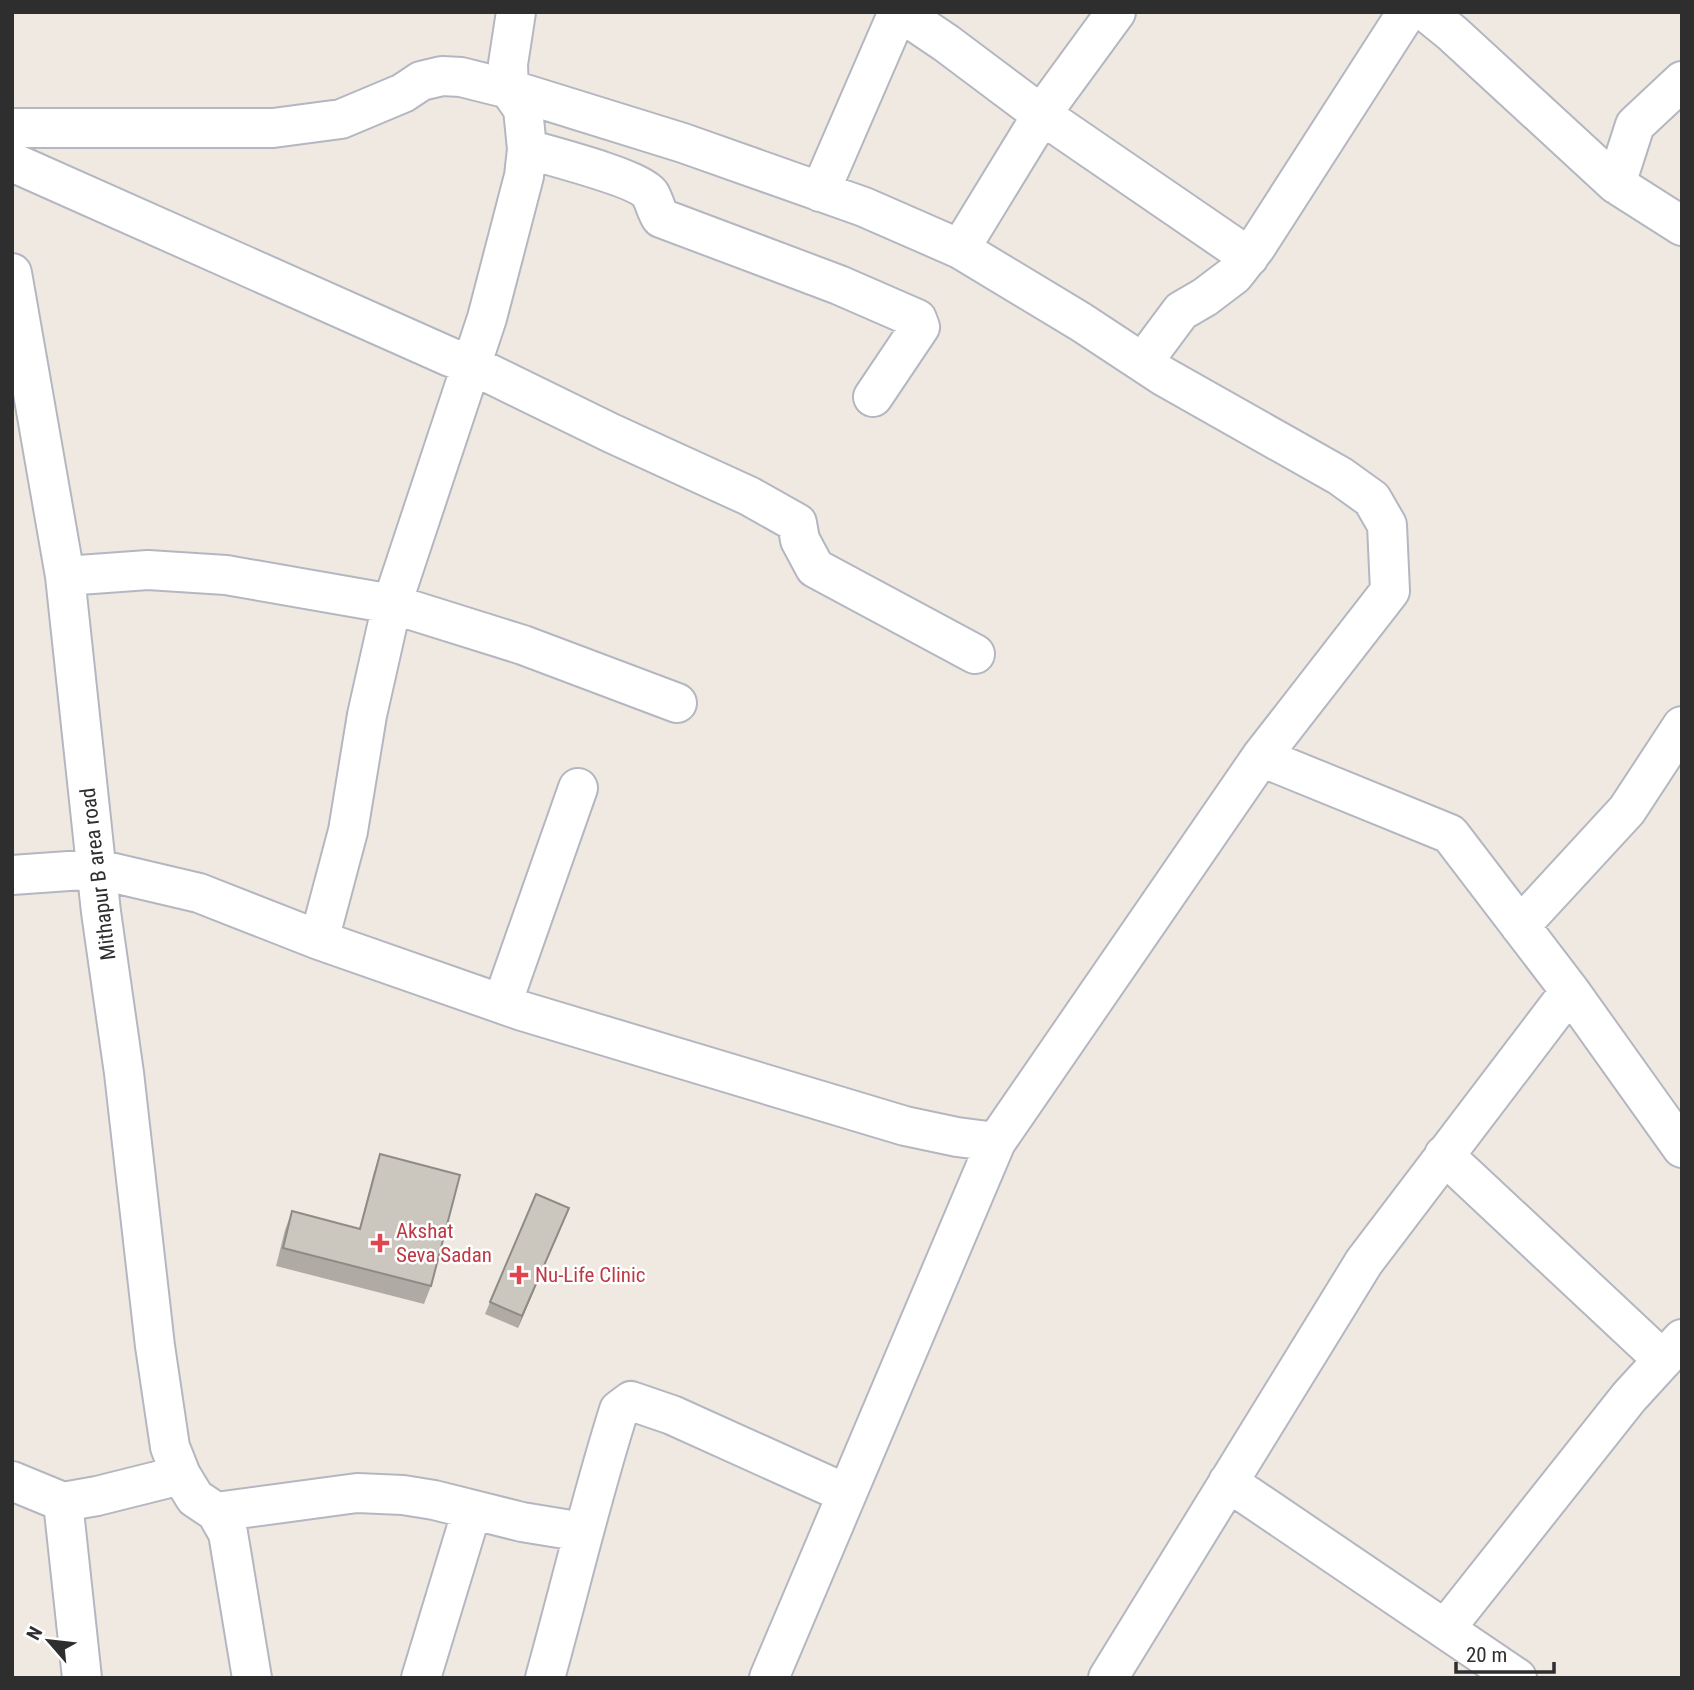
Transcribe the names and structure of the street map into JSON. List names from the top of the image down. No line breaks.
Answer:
{"streets":{"street":["Mithapur B area road"]},"places":{"health":["Akshat Seva Sadan","Nu-Life Clinic"]},"scale_bar":"20 m","north":"top left"}
